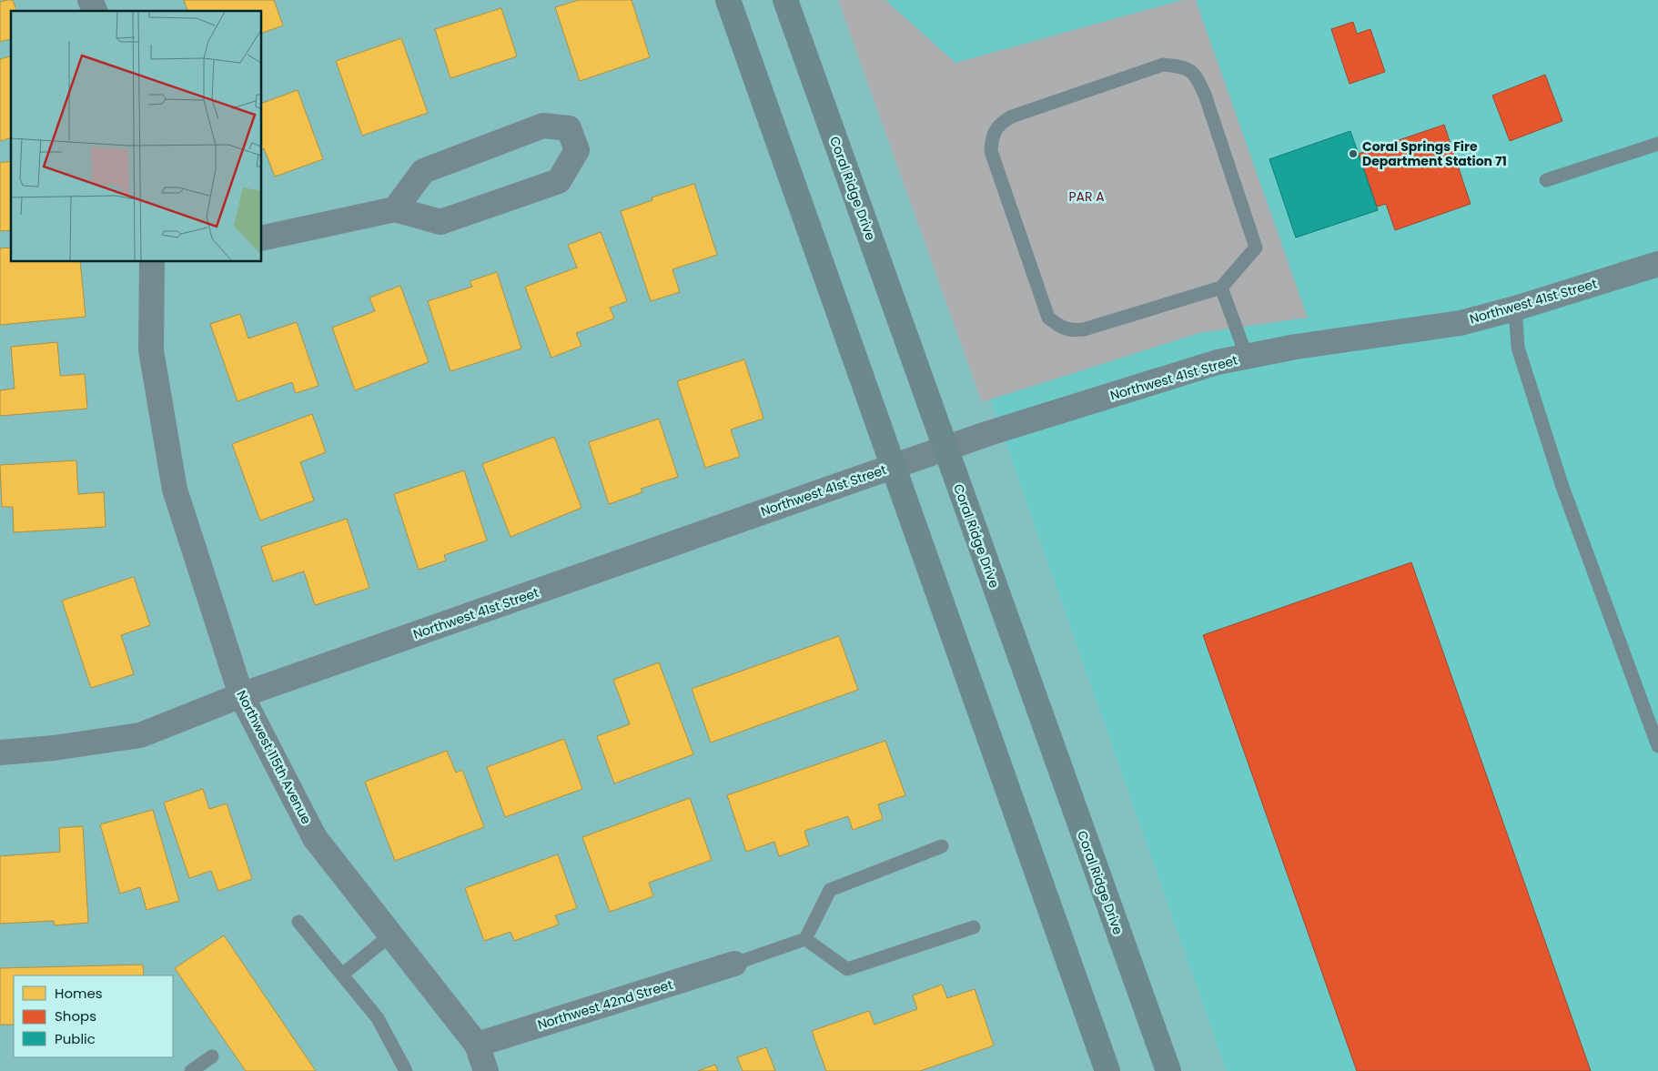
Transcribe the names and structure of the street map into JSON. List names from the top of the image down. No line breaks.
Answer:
{"streets":{"main road":["Coral Ridge Drive"],"street":["Northwest 41st Street","Northwest 115th Avenue","Northwest 42nd Street"]},"crossings":[["Coral Ridge Drive","Northwest 41st Street"],["Northwest 41st Street","Northwest 115th Avenue"],["Northwest 115th Avenue","Northwest 42nd Street"]],"parks":["PAR A"],"places":["Coral Springs Fire Department Station 71"],"legend":["Homes","Shops","Public"]}
